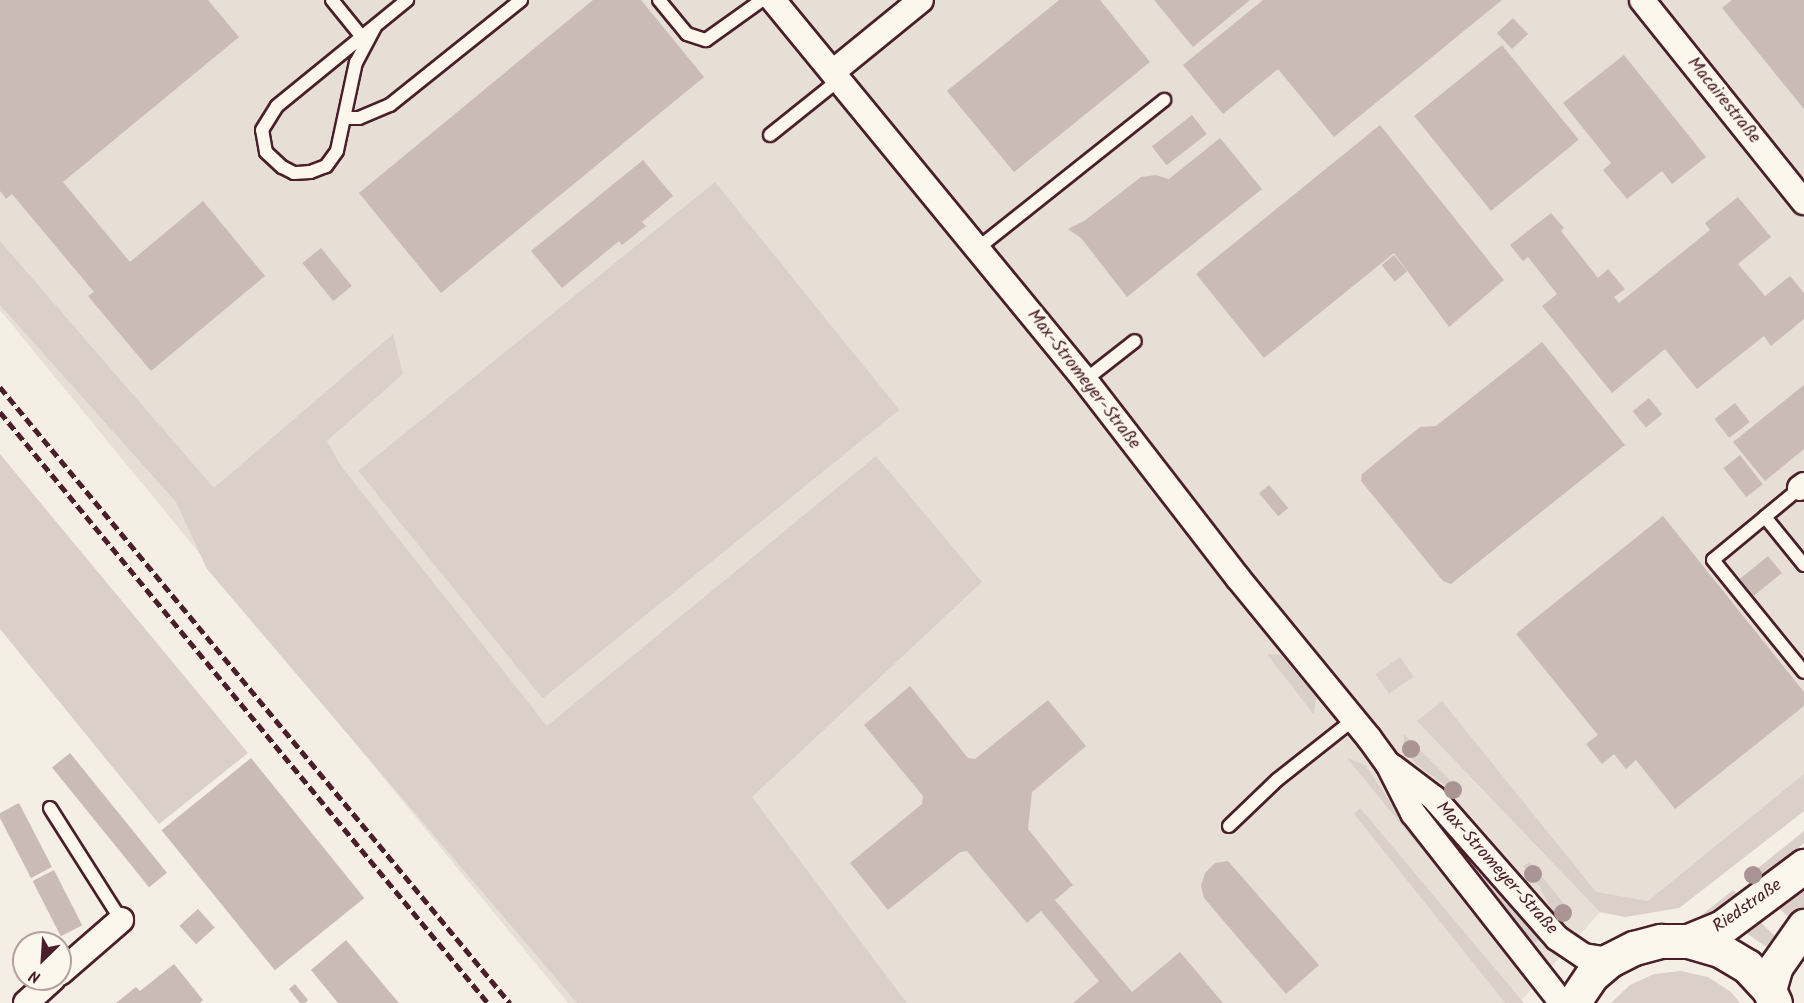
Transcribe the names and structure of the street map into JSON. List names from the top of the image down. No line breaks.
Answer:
{"streets":{"street":["Macairestraße","Max-Stromeyer-Straße","Riedstraße"]},"north":"bottom left"}
